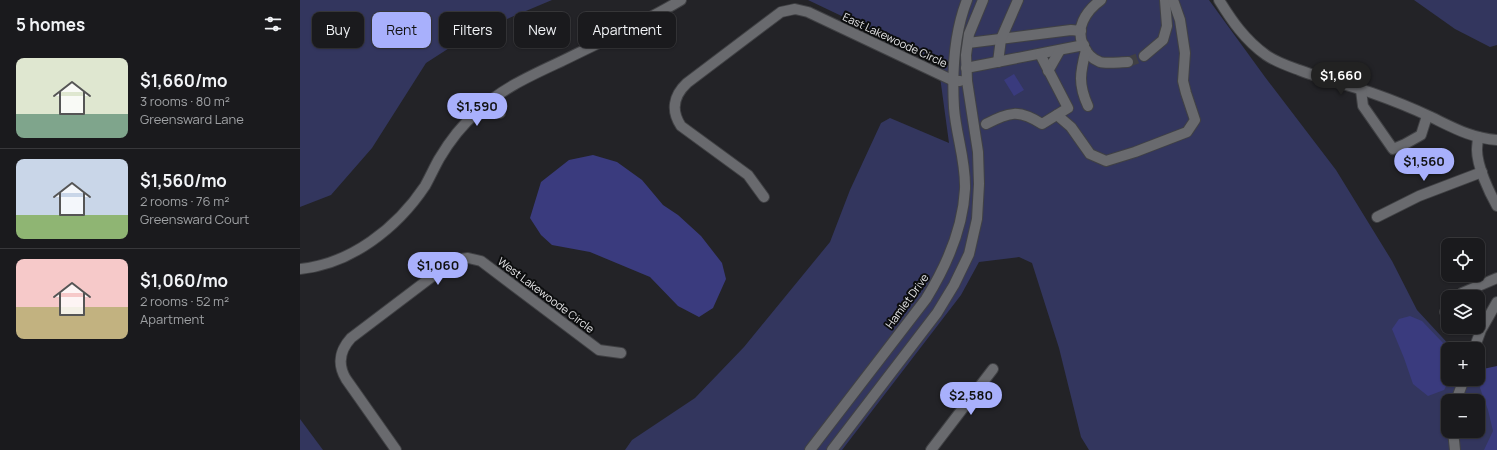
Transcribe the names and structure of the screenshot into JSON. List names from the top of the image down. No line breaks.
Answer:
{"streets":{"street":["East Lakewoode Circle","West Lakewoode Circle","Hamlet Drive"]},"crossings":[["East Lakewoode Circle","Hamlet Drive"]],"page":{"heading":"5 homes","chip":["Buy","Rent","Filters","New","Apartment"],"list":[{"name":"$1,660/mo","note":"3 rooms · 80 m² · Greensward Lane"},{"name":"$1,560/mo","note":"2 rooms · 76 m² · Greensward Court"},{"name":"$1,060/mo","note":"2 rooms · 52 m² · Apartment"}],"price":["$1,660","$1,590","$1,560","$1,060","$2,580"],"map_buttons":["+","−"]}}
